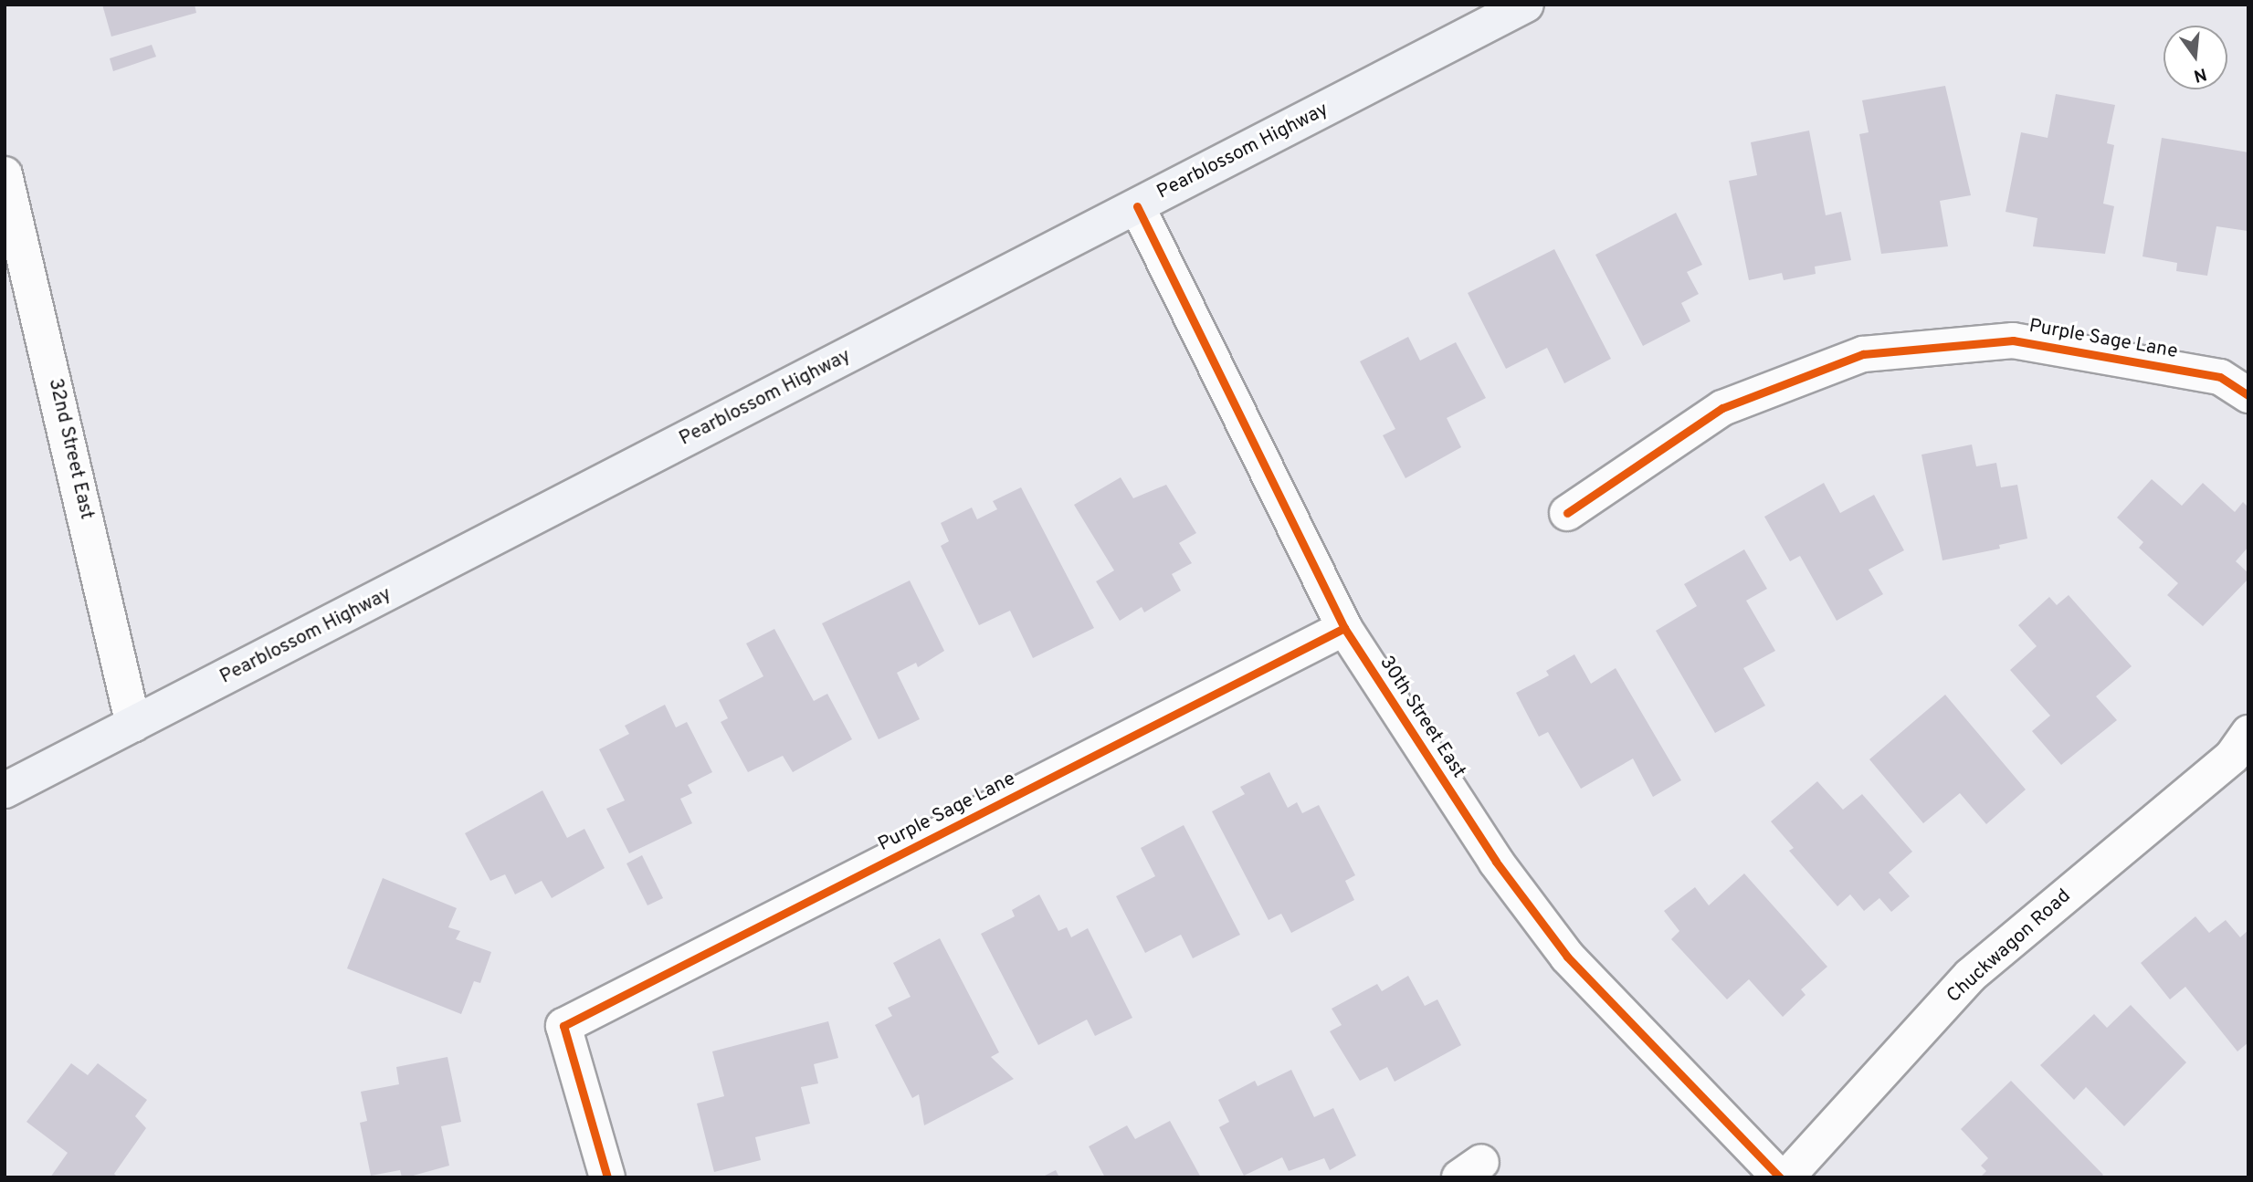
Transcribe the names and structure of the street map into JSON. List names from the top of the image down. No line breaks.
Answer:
{"streets":{"main road":["Pearblossom Highway"],"street":["Purple Sage Lane","32nd Street East","30th Street East","Chuckwagon Road"]},"crossings":[["Pearblossom Highway","32nd Street East"],["Pearblossom Highway","30th Street East"],["Purple Sage Lane","30th Street East"]],"north":"bottom"}
